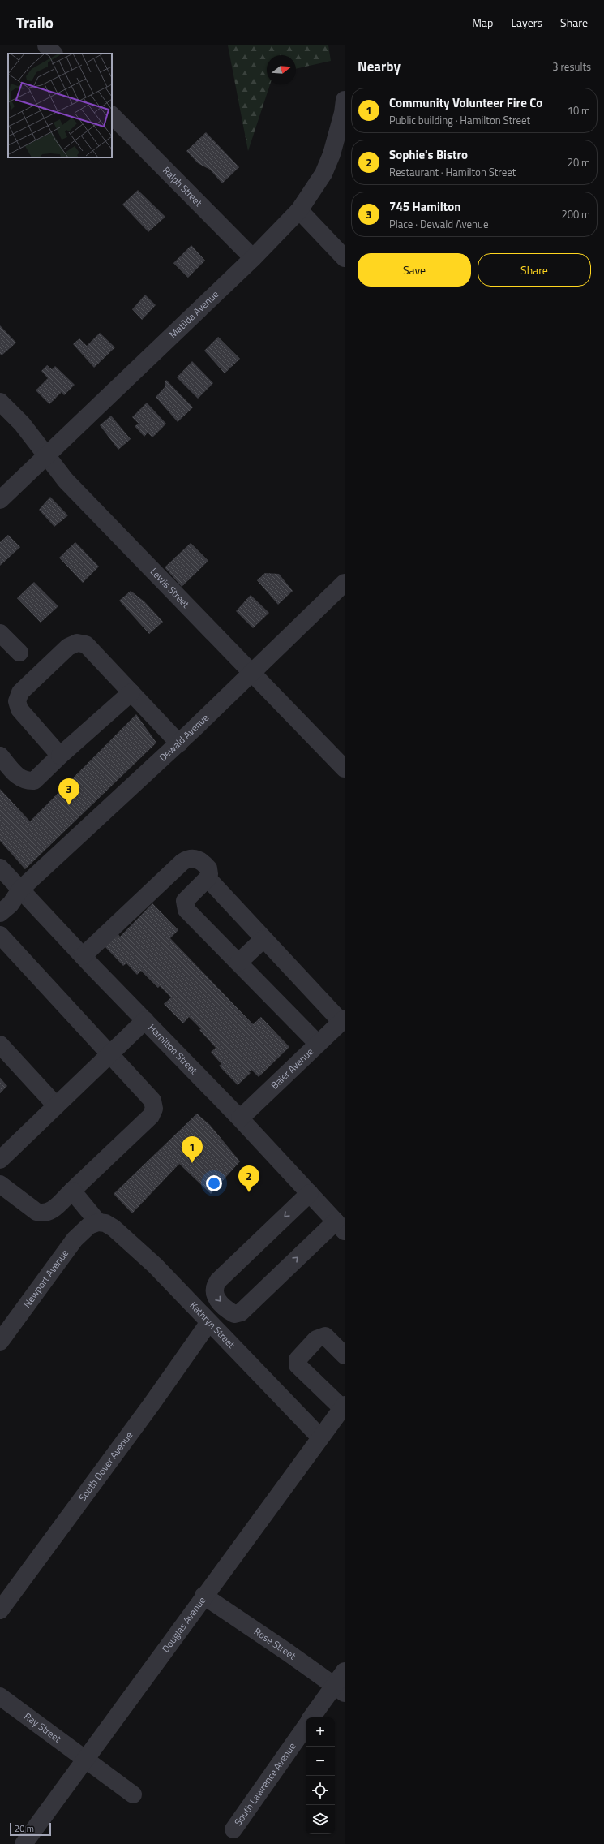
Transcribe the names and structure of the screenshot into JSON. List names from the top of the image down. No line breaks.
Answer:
{"streets":{"street":["Ralph Street","Matilda Avenue","Lewis Street","Dewald Avenue","Hamilton Street","Baier Avenue","Newport Avenue","Kathryn Street","South Dover Avenue","Douglas Avenue","Rose Street","Ray Street","South Lawrence Avenue"]},"crossings":[["Ralph Street","Matilda Avenue"],["Matilda Avenue","Lewis Street"],["Lewis Street","Dewald Avenue"],["Dewald Avenue","Hamilton Street"],["Hamilton Street","Baier Avenue"],["Newport Avenue","Kathryn Street"],["Kathryn Street","South Dover Avenue"],["Kathryn Street","Douglas Avenue"],["Douglas Avenue","Rose Street"],["Douglas Avenue","Ray Street"]],"scale_bar":"20 m","north":"right","page":{"header":"Trailo","nav":["Map","Layers","Share"],"heading":["Nearby","3 results"],"list":[{"mark":"1","name":"Community Volunteer Fire Co","note":"Public building · Hamilton Street","value":"10 m"},{"mark":"2","name":"Sophie's Bistro","note":"Restaurant · Hamilton Street","value":"20 m"},{"mark":"3","name":"745 Hamilton","note":"Place · Dewald Avenue","value":"200 m"}],"buttons":["Save","Share"],"pins":["3","1","2"],"map_buttons":["+","−"],"scale":"20 m"}}
